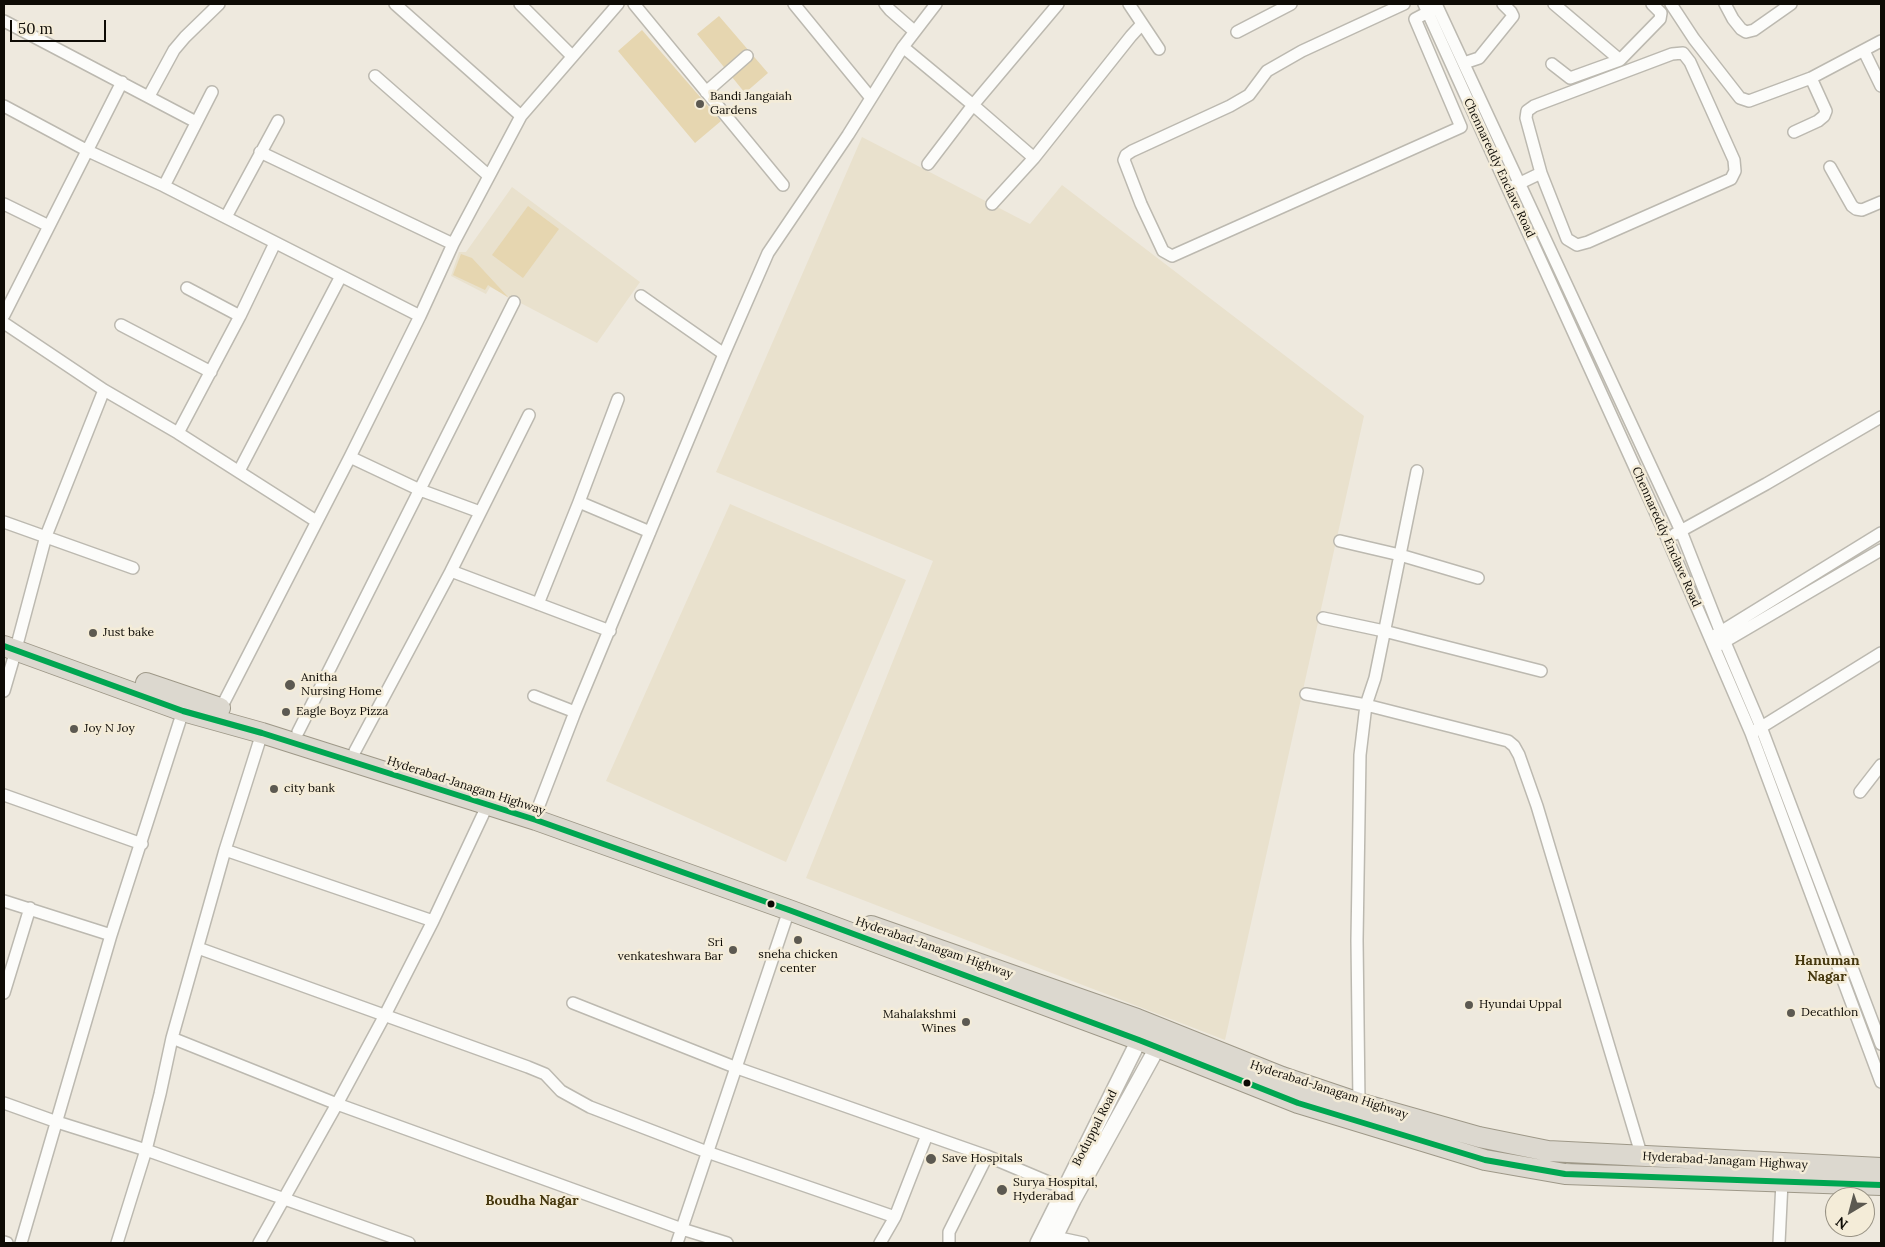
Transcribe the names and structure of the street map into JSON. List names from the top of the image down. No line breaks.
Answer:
{"streets":{"highway":["Hyderabad-Janagam Highway"],"street":["Chennareddy Enclave Road","Boduppal Road"]},"crossings":[["Hyderabad-Janagam Highway","Boduppal Road"]],"districts":["Hanuman Nagar","Boudha Nagar"],"places":["Bandi Jangaiah Gardens","Just bake","Anitha Nursing Home","Eagle Boyz Pizza","Joy N Joy","city bank","sneha chicken center","Sri venkateshwara Bar","Hyundai Uppal","Decathlon","Mahalakshmi Wines","Save Hospitals","Surya Hospital, Hyderabad"],"scale_bar":"50 m","north":"bottom left"}
